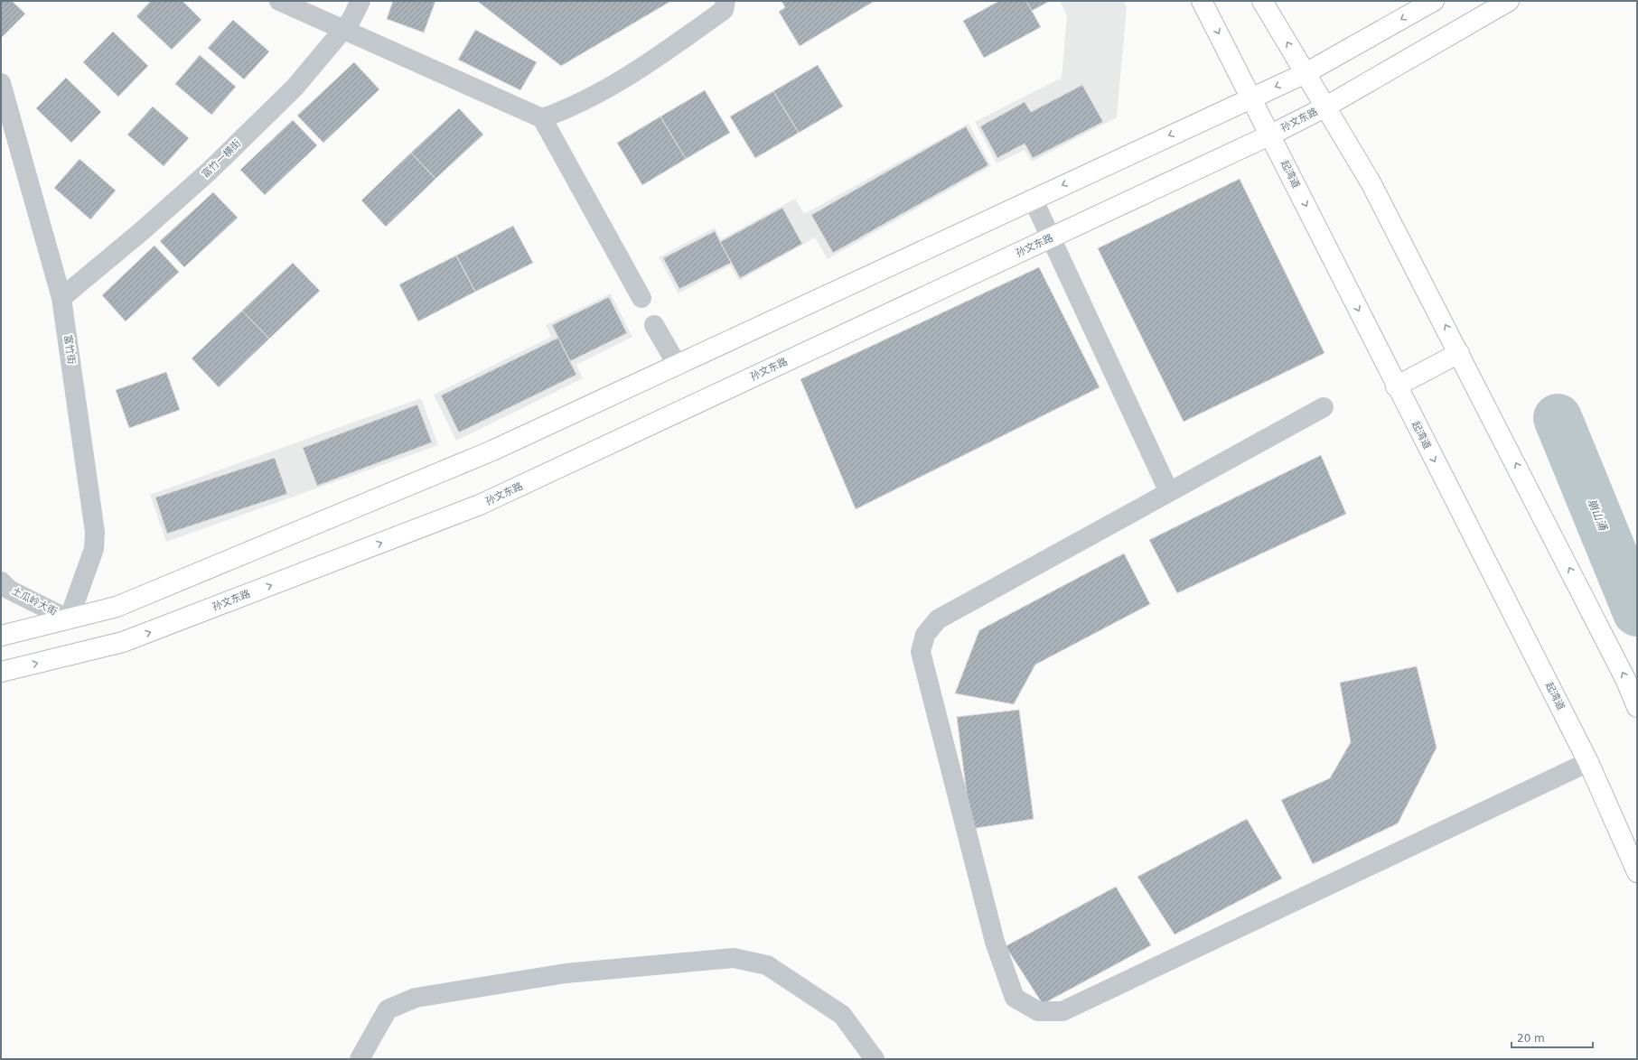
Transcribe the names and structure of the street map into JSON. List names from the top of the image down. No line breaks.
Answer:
{"streets":{"main road":["孙文东路","起湾道"],"street":["富竹一横街","富竹街","土瓜岭大街"]},"crossings":[["孙文东路","起湾道"],["富竹一横街","富竹街"],["富竹街","土瓜岭大街"]],"water":["崩山涌"],"scale_bar":"20 m"}
